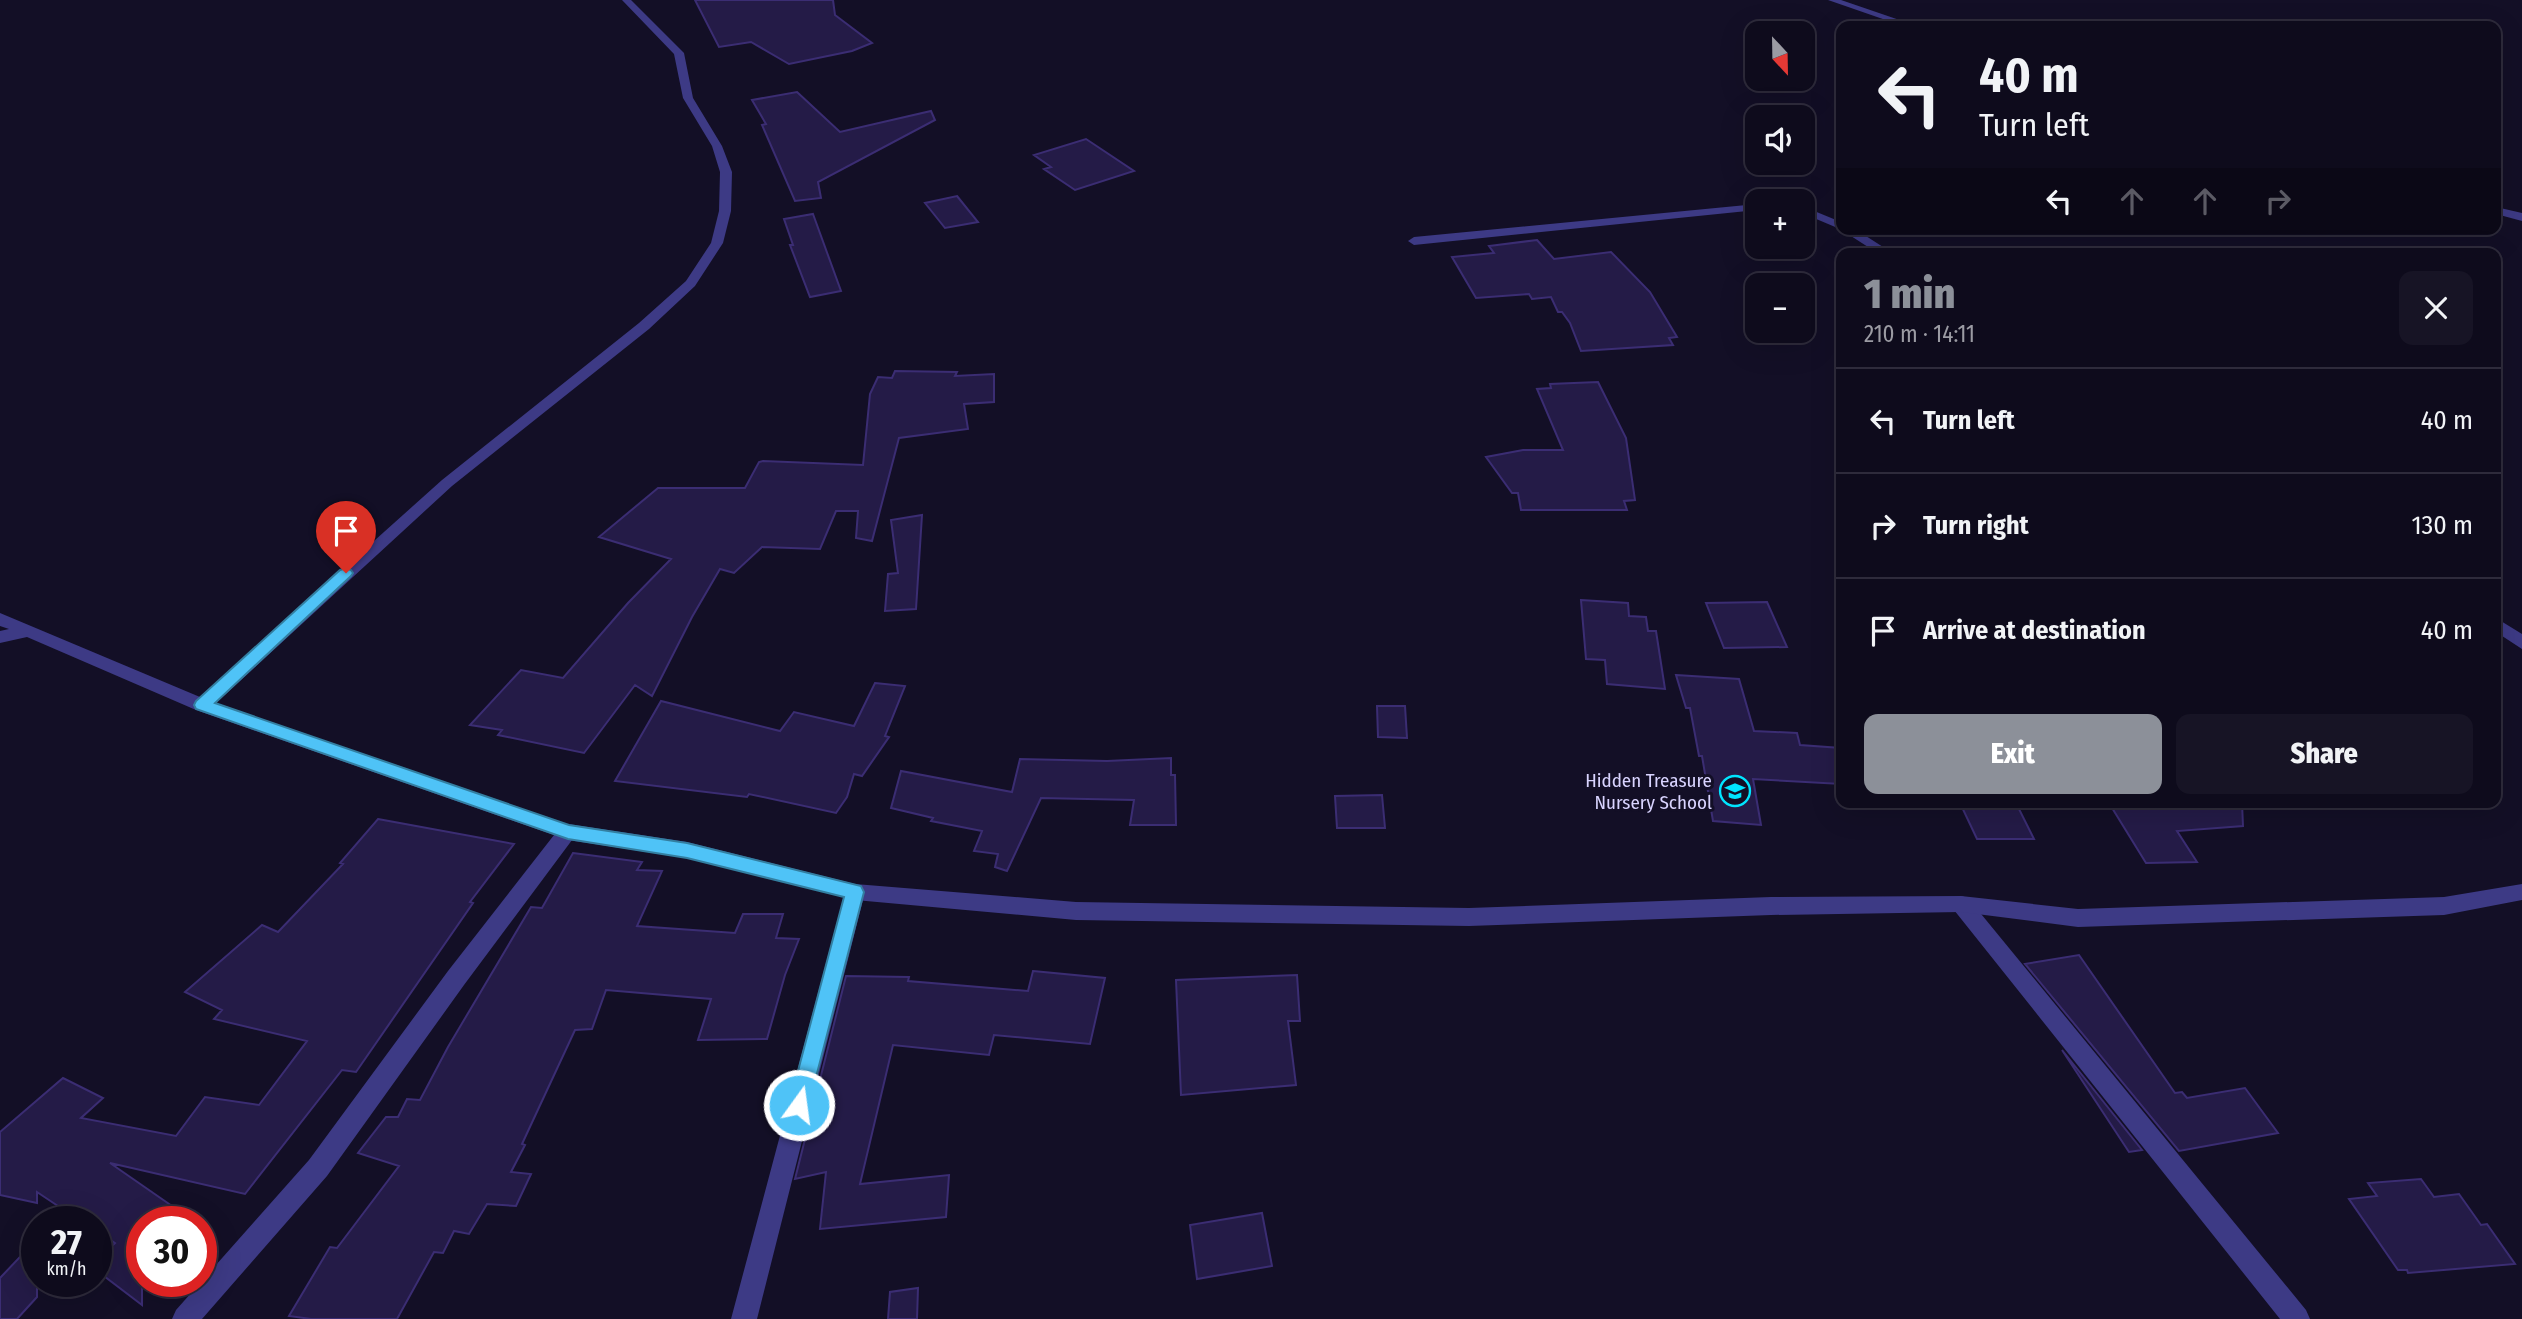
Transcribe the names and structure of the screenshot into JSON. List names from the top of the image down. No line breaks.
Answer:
{"places":{"school or university":["Hidden Treasure Nursery School"]},"north":"bottom","page":{"map_buttons":["+","−"],"turn":["40 m","Turn left"],"heading":["1 min","210 m · 14:11"],"list":[{"name":"Turn left","value":"40 m"},{"name":"Turn right","value":"130 m"},{"name":"Arrive at destination","value":"40 m"}],"buttons":["Exit","Share"],"speed":"27 km/h","limit":"30"}}
